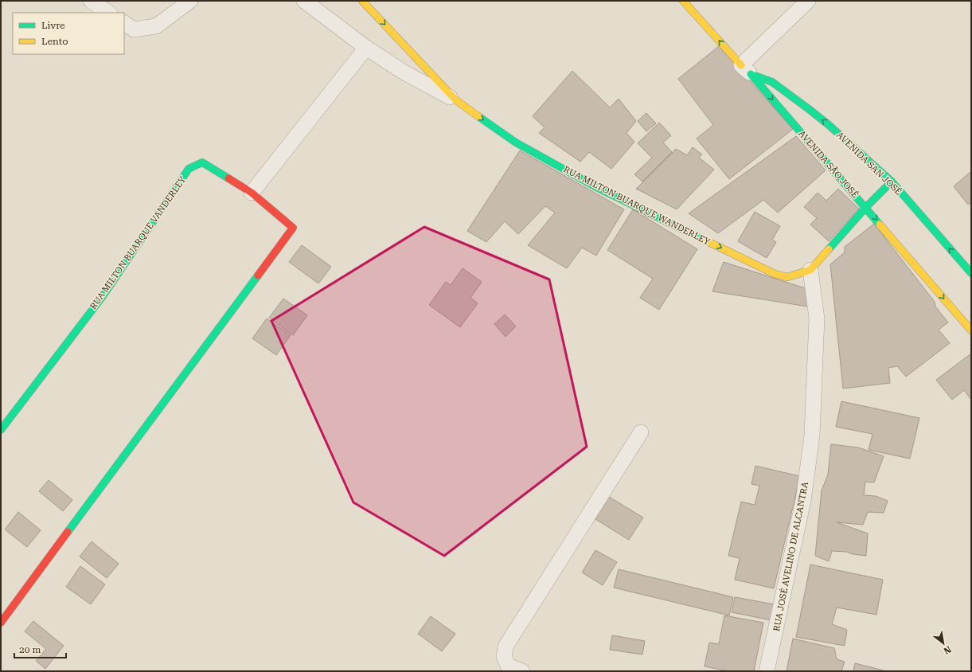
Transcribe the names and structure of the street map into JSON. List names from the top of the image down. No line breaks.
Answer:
{"streets":{"street":["AVENIDA SAN JOSÉ","AVENIDA SÃO JOSÉ","RUA MILTON BUARQUE WANDERLEY","RUA MILTON BUARQUE VANDERLEY","RUA JOSÉ AVELINO DE ALCANTRA"]},"crossings":[["AVENIDA SAN JOSÉ","AVENIDA SÃO JOSÉ"],["RUA MILTON BUARQUE WANDERLEY","RUA JOSÉ AVELINO DE ALCANTRA"]],"one_way":["AVENIDA SAN JOSÉ","RUA MILTON BUARQUE WANDERLEY"],"legend":["Livre","Lento"],"scale_bar":"20 m","north":"bottom right"}
